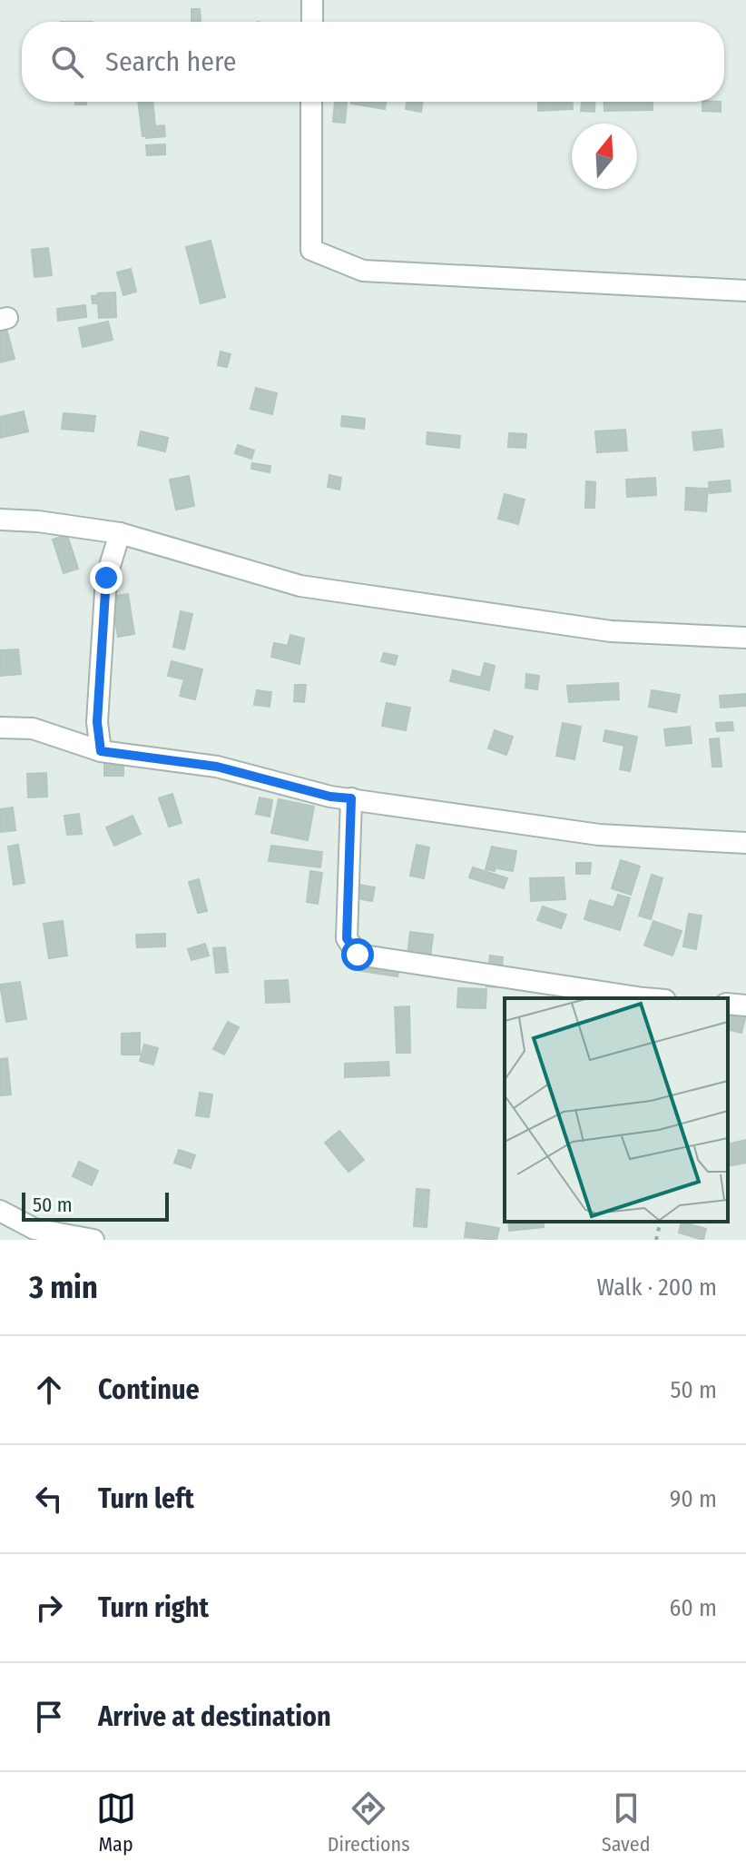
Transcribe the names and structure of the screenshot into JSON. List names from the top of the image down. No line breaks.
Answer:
{"scale_bar":"50 m","north":"top","page":{"search":"Search here","scale":"50 m","heading":["3 min","Walk · 200 m"],"list":[["Continue","50 m"],["Turn left","90 m"],["Turn right","60 m"],"Arrive at destination"],"nav":["Map","Directions","Saved"]}}
